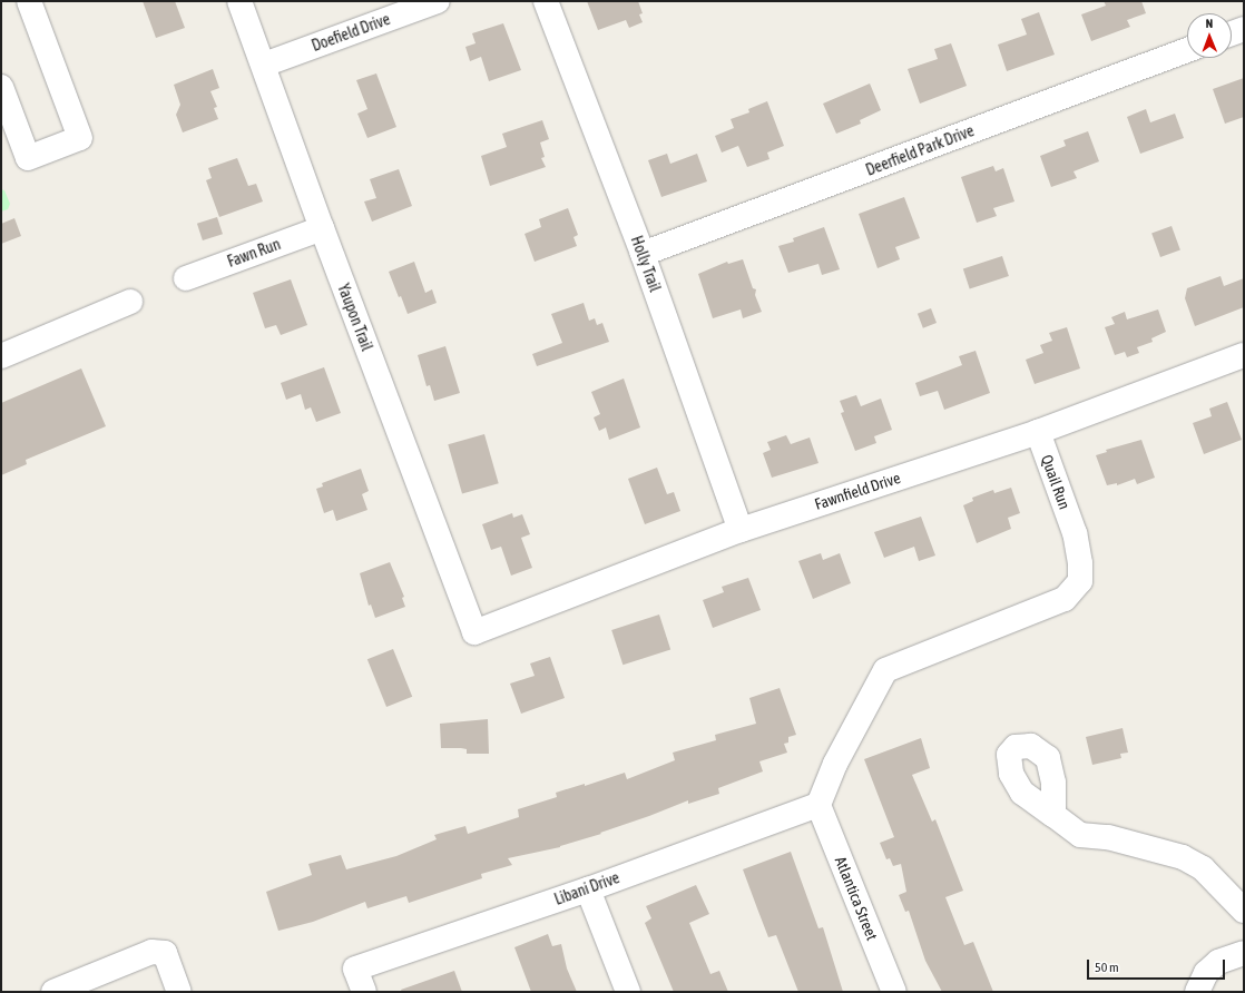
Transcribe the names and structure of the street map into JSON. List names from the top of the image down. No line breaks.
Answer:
{"streets":{"street":["Doefield Drive","Deerfield Park Drive","Fawn Run","Holly Trail","Yaupon Trail","Quail Run","Fawnfield Drive","Libani Drive","Atlantica Street"]},"crossings":[["Doefield Drive","Yaupon Trail"],["Deerfield Park Drive","Holly Trail"],["Fawn Run","Yaupon Trail"],["Holly Trail","Fawnfield Drive"],["Yaupon Trail","Fawnfield Drive"],["Quail Run","Fawnfield Drive"],["Quail Run","Libani Drive"],["Quail Run","Atlantica Street"],["Libani Drive","Atlantica Street"]],"scale_bar":"50 m","north":"top"}
